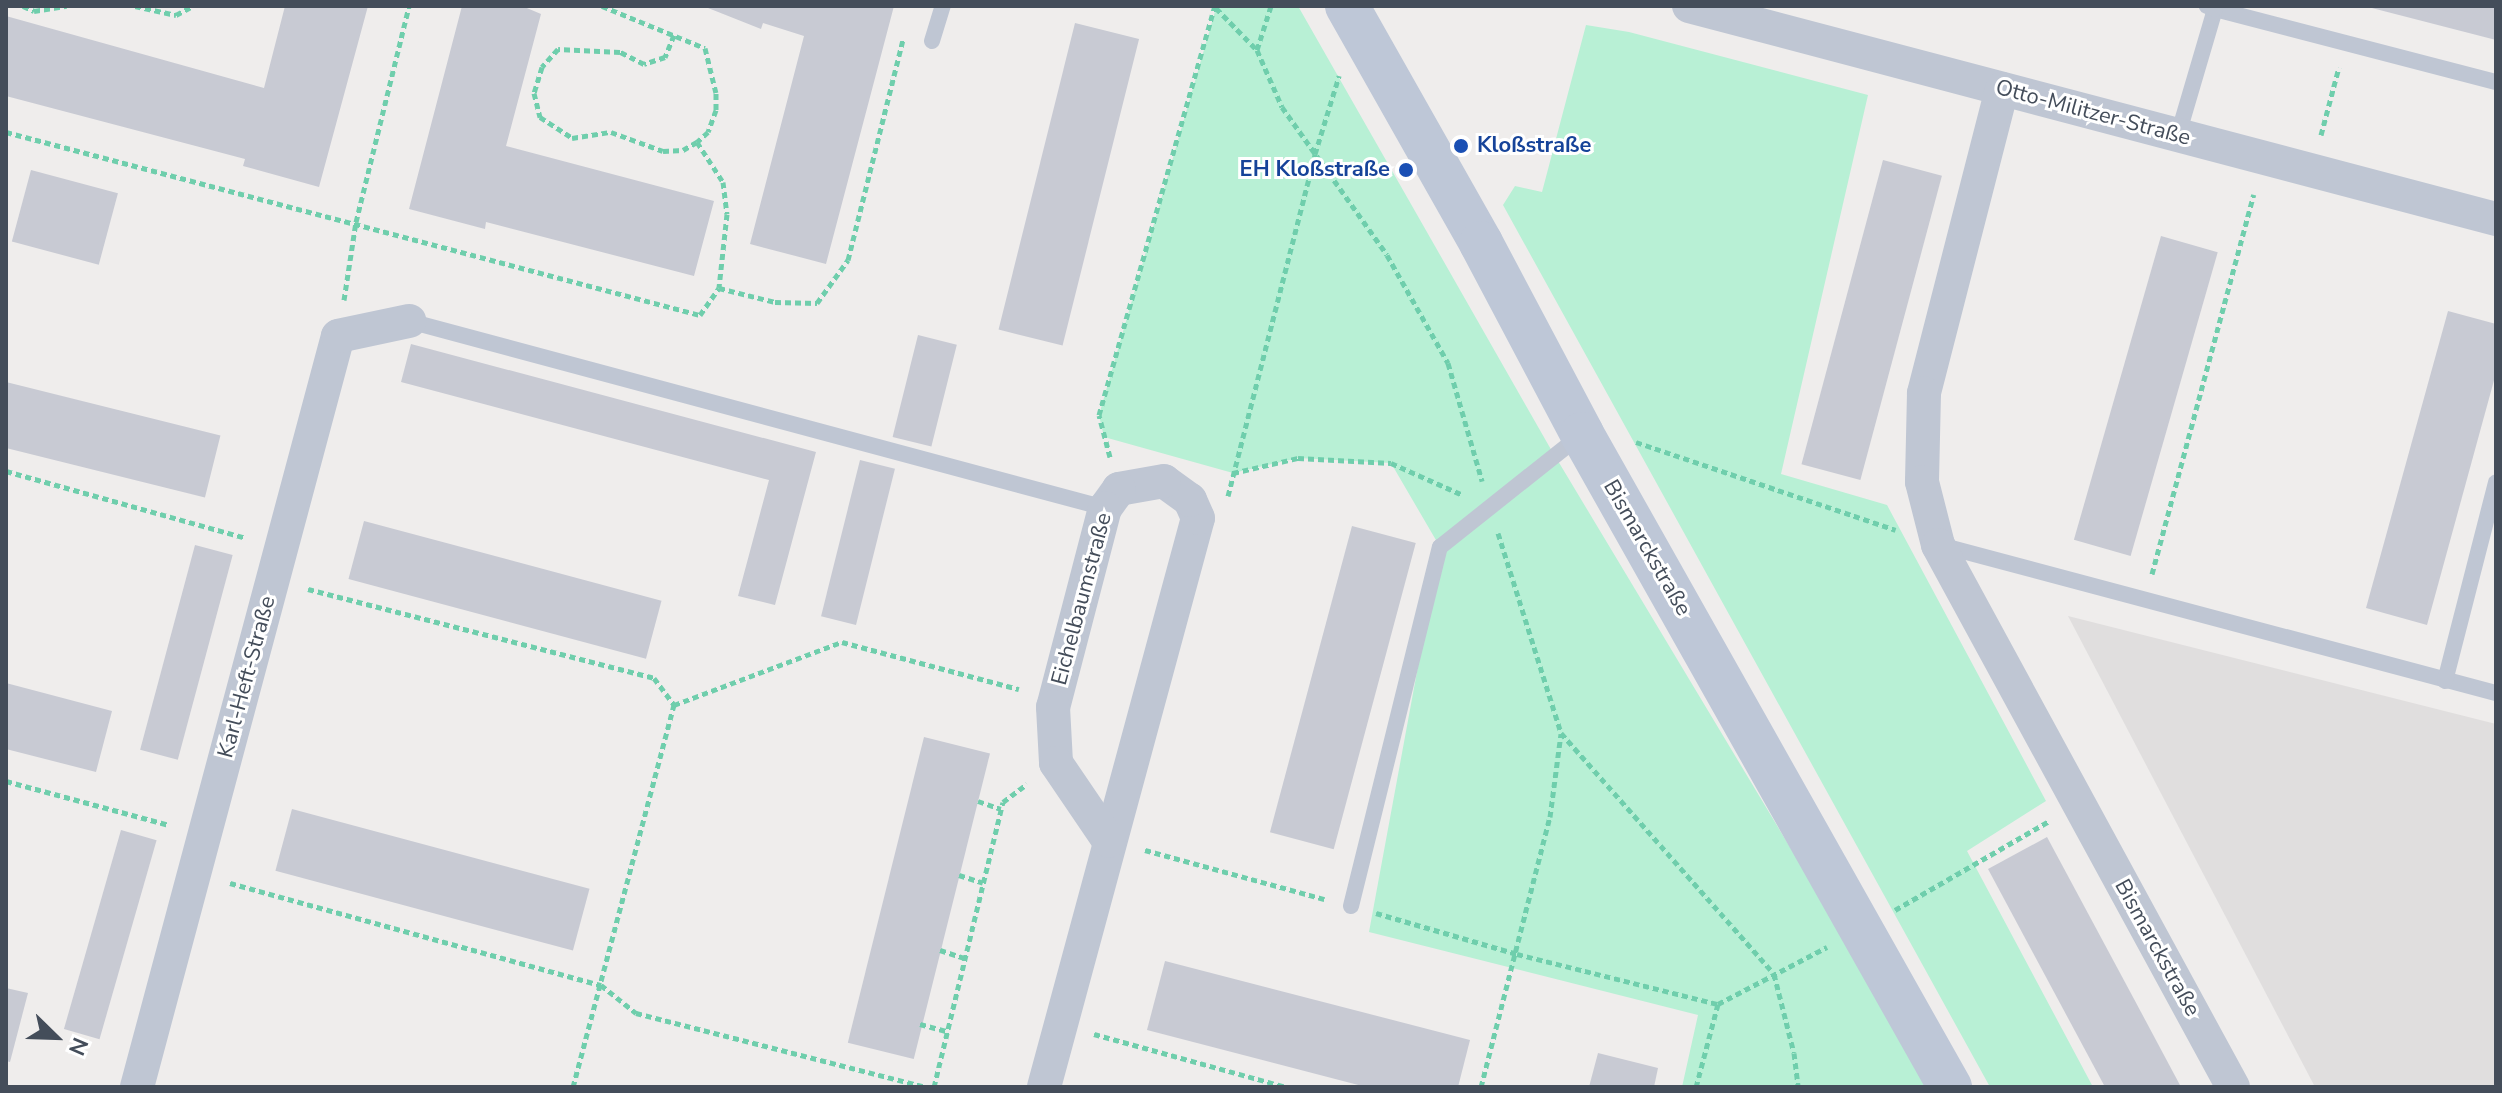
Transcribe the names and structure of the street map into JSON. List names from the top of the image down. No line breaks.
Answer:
{"streets":{"street":["Otto-Militzer-Straße","Bismarckstraße","Eichelbaumstraße","Karl-Heft-Straße"]},"crossings":[["Otto-Militzer-Straße","Bismarckstraße"]],"places":["Kloßstraße","EH Kloßstraße"],"north":"bottom right"}
